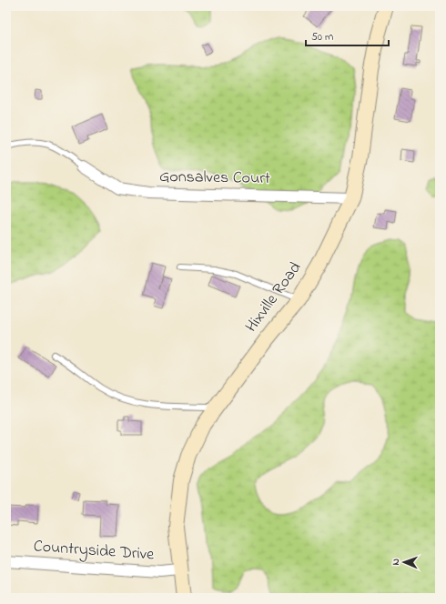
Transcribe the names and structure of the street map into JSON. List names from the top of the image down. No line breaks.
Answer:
{"streets":{"street":["Gonsalves Court","Hixville Road","Countryside Drive"]},"crossings":[["Gonsalves Court","Hixville Road"],["Hixville Road","Countryside Drive"]],"scale_bar":"50 m","north":"left"}
